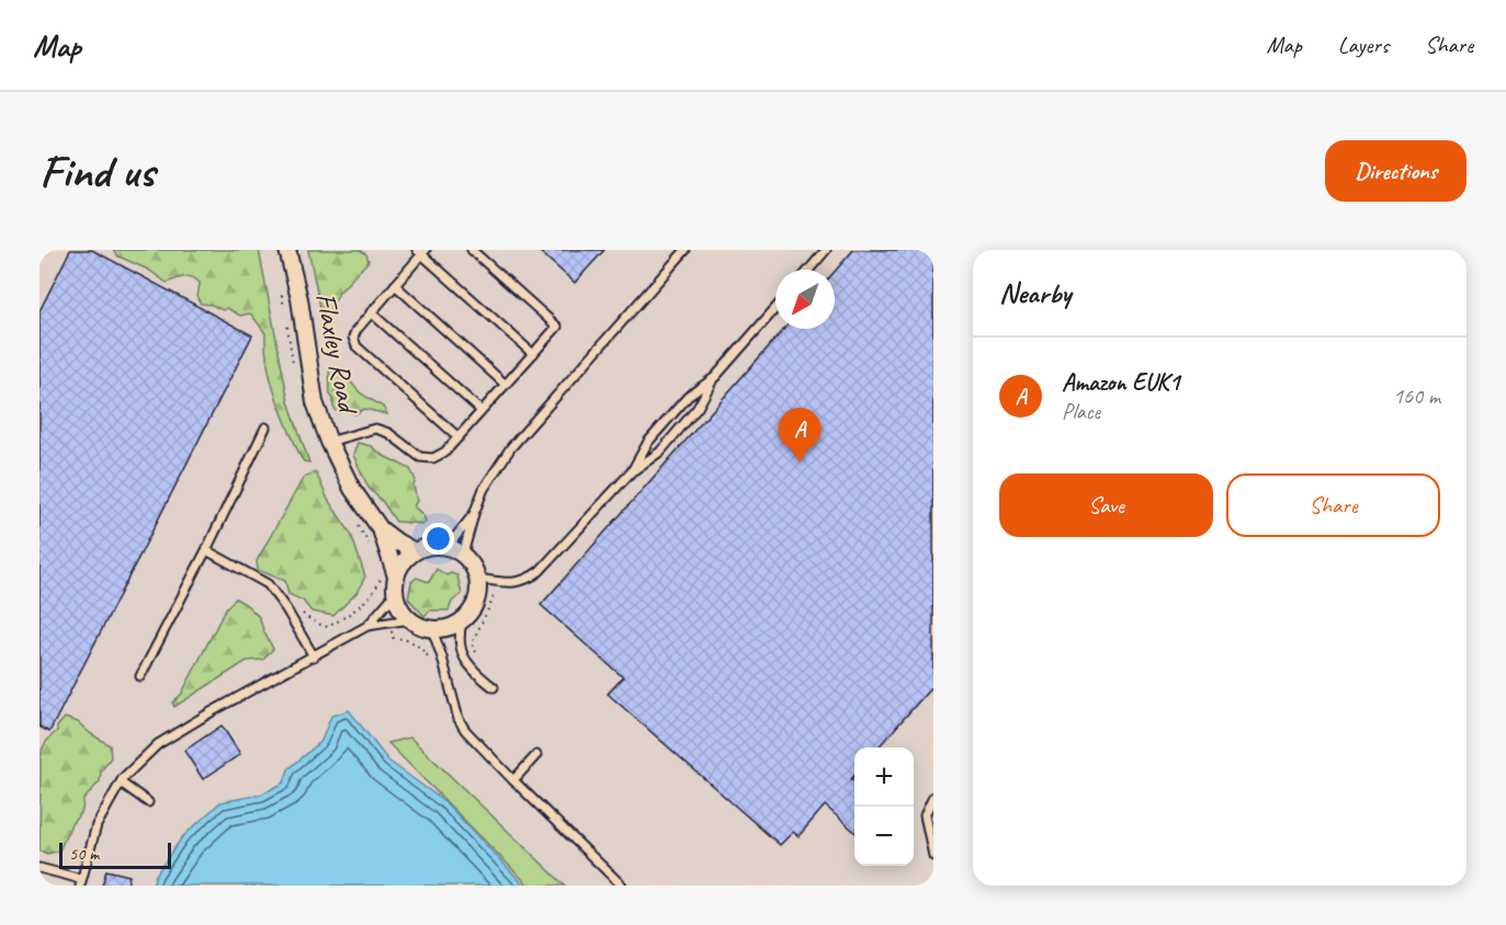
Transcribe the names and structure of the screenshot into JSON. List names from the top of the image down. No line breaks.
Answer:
{"streets":{"street":["Flaxley Road"]},"scale_bar":"50 m","north":"bottom left","page":{"header":"Map","nav":["Map","Layers","Share"],"buttons":["Directions",["Save","Share"]],"title":"Find us","heading":"Nearby","list":[{"mark":"A","name":"Amazon EUK1","note":"Place","value":"160 m"}],"pins":"A","map_buttons":["+","−"],"scale":"50 m"}}
